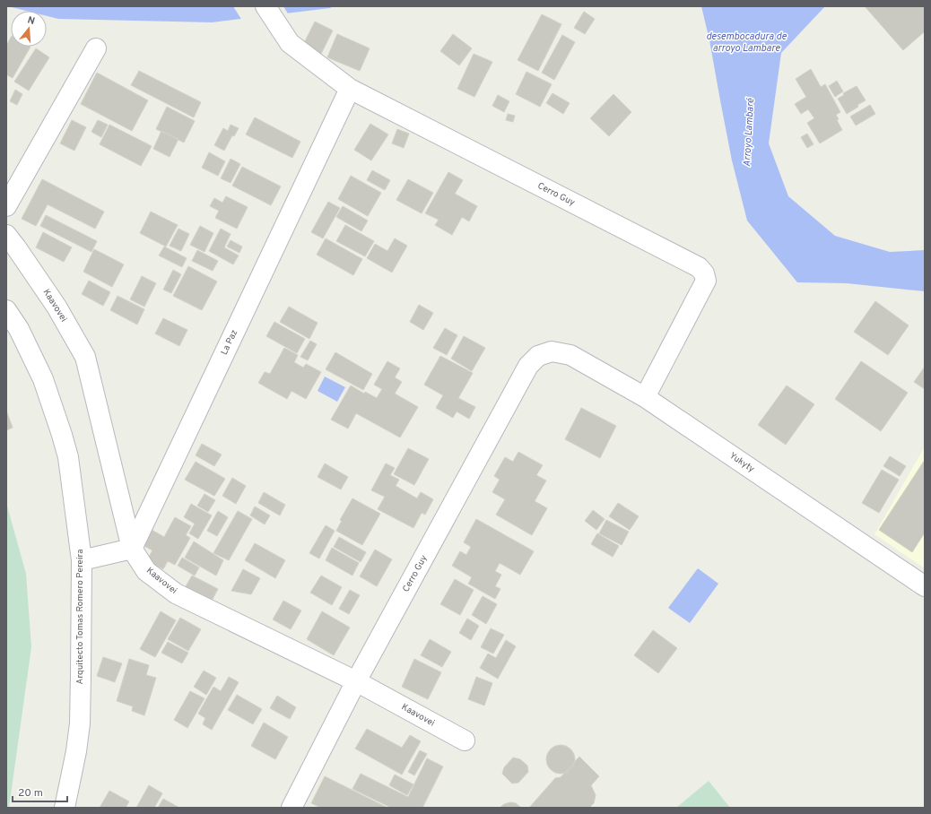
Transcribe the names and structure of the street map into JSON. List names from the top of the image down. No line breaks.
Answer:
{"streets":{"street":["Cerro Guy","Kaavovei","La Paz","Yukyty","Arquitecto Tomas Romero Pereira"]},"crossings":[["Cerro Guy","Kaavovei"],["Cerro Guy","La Paz"],["Cerro Guy","Yukyty"],["Kaavovei","La Paz"]],"water":["desembocadura de arroyo Lambare","Arroyo Lambaré"],"scale_bar":"20 m","north":"top"}
